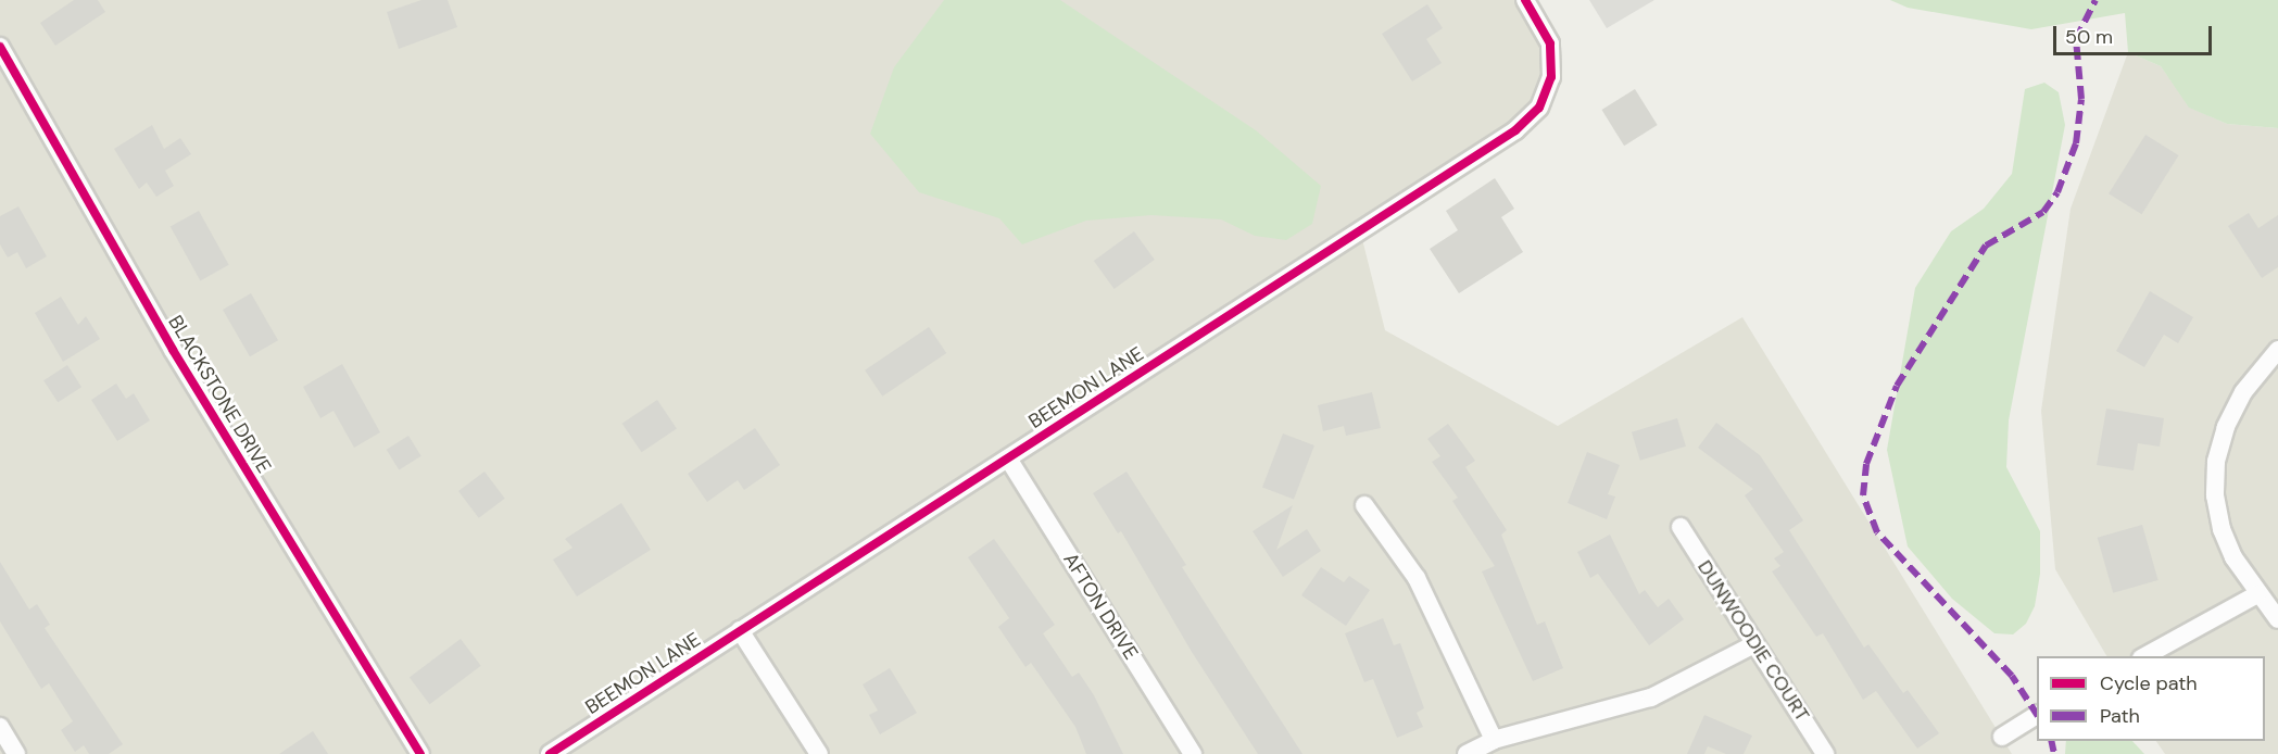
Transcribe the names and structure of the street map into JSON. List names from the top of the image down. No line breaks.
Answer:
{"streets":{"street":["BEEMON LANE","BLACKSTONE DRIVE","AFTON DRIVE","DUNWOODIE COURT"]},"crossings":[["BEEMON LANE","AFTON DRIVE"]],"legend":["Cycle path","Path"],"scale_bar":"50 m"}
